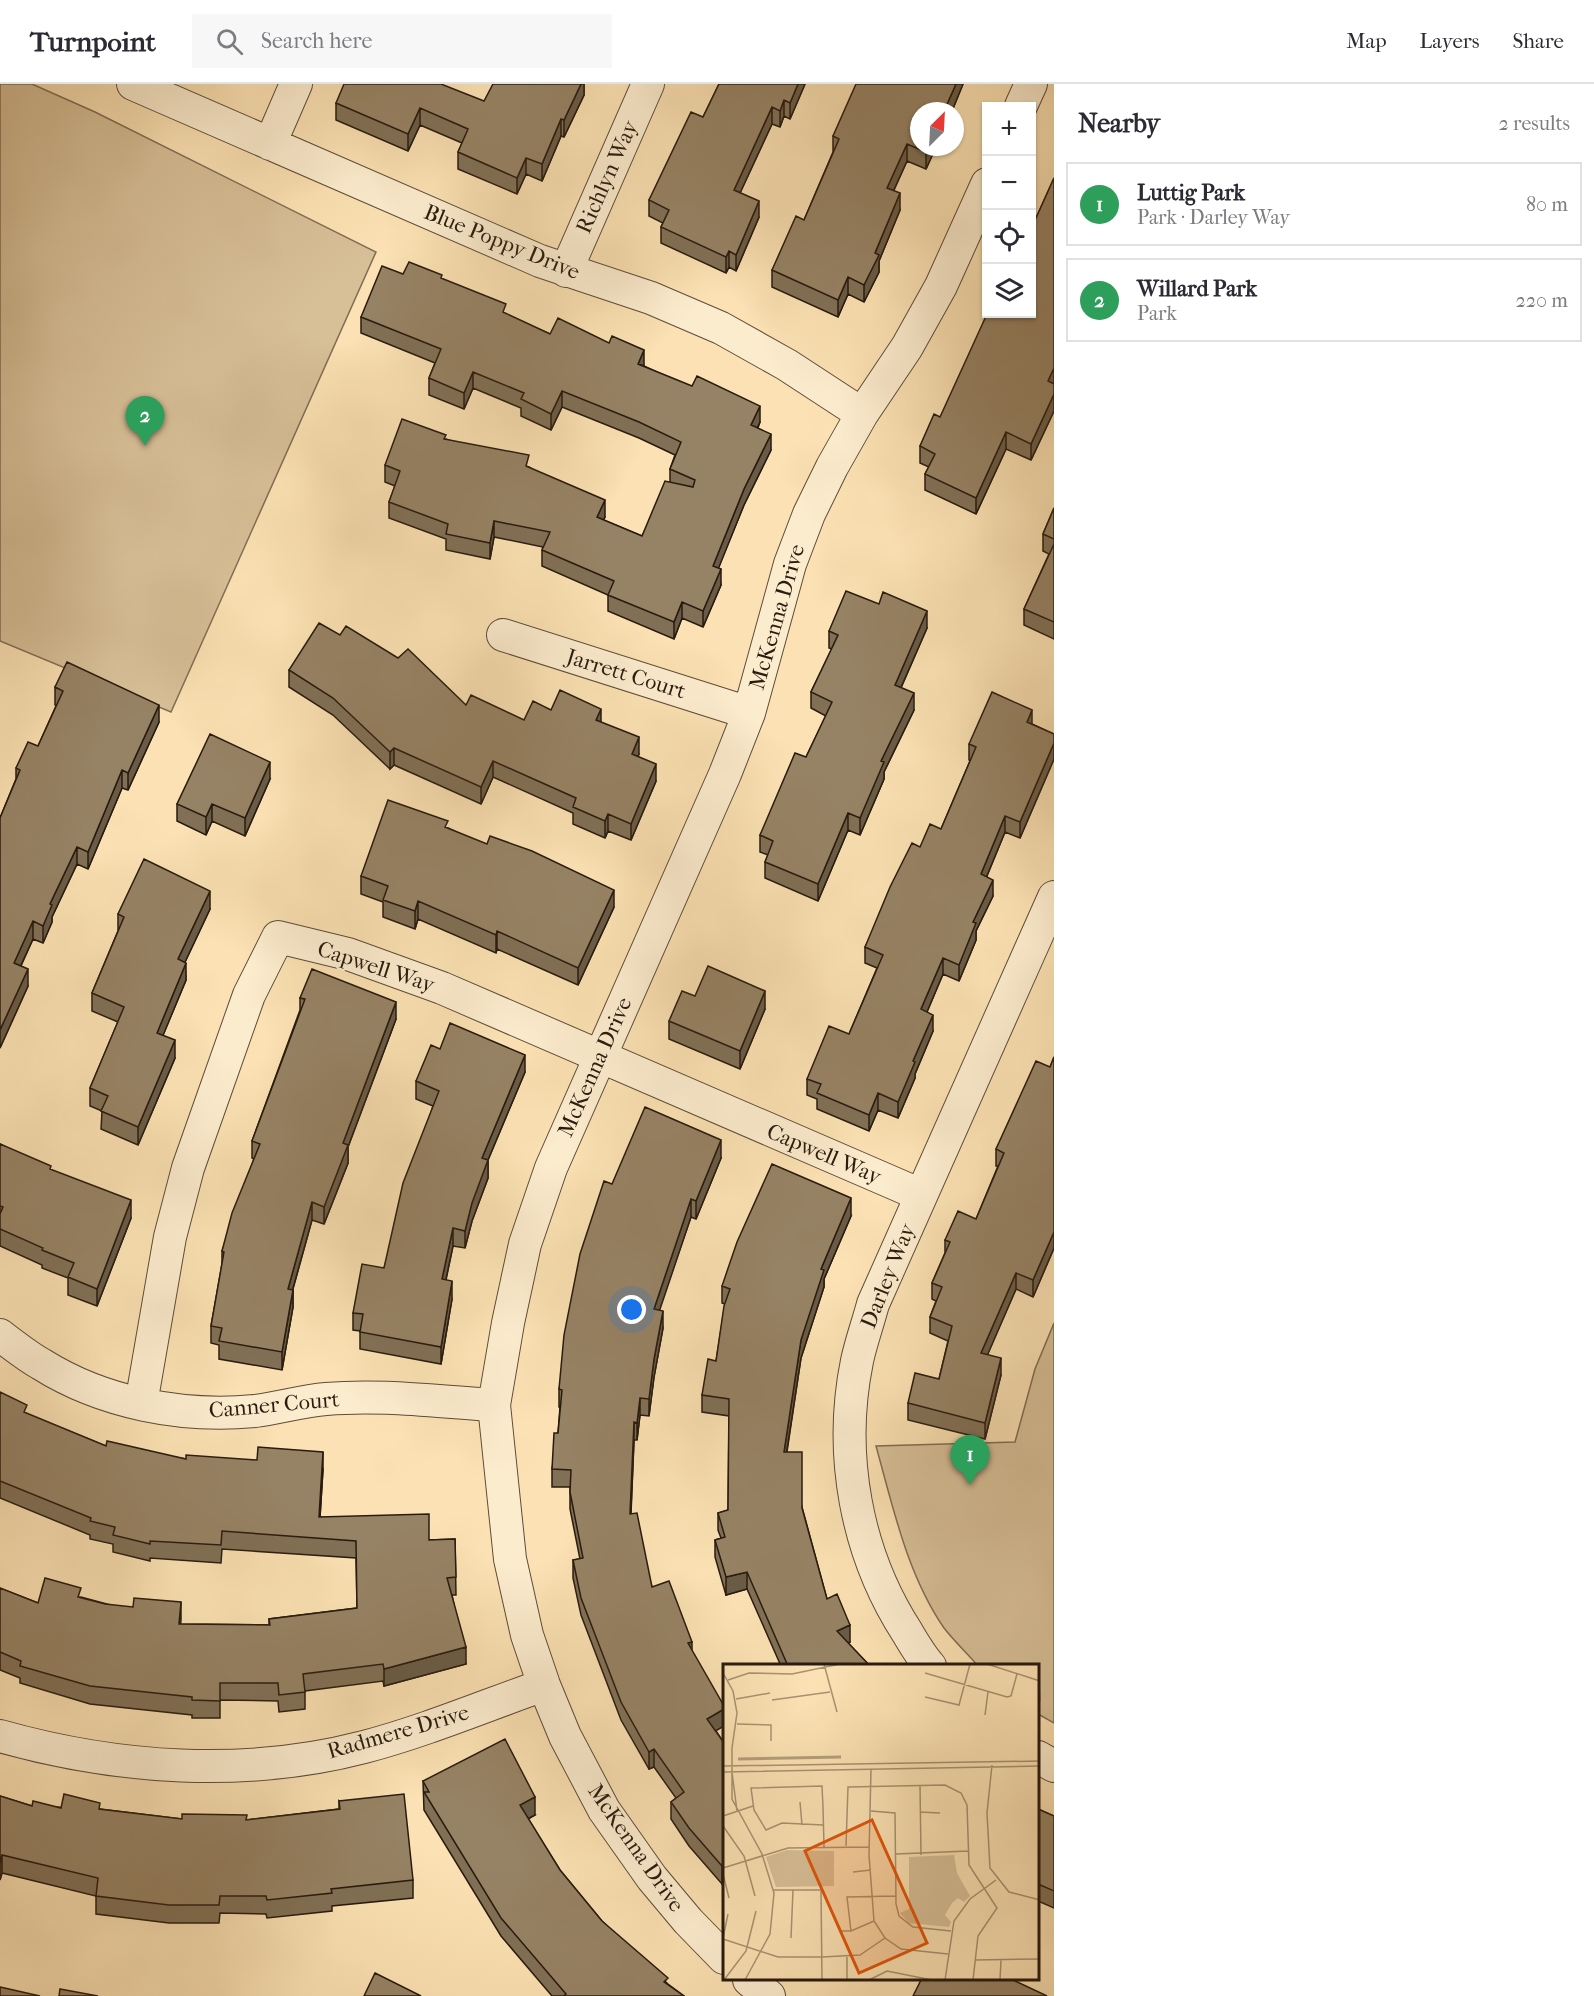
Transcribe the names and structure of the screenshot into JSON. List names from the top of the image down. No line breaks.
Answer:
{"streets":{"street":["Richlyn Way","Blue Poppy Drive","McKenna Drive","Jarrett Court","Capwell Way","Darley Way","Canner Court","Radmere Drive"]},"crossings":[["Richlyn Way","Blue Poppy Drive"],["Blue Poppy Drive","McKenna Drive"],["McKenna Drive","Jarrett Court"],["McKenna Drive","Capwell Way"],["McKenna Drive","Canner Court"],["McKenna Drive","Radmere Drive"],["Capwell Way","Darley Way"],["Capwell Way","Canner Court"]],"north":"top right","page":{"header":"Turnpoint","search":"Search here","nav":["Map","Layers","Share"],"heading":["Nearby","2 results"],"map_buttons":["+","−"],"list":[{"mark":"1","name":"Luttig Park","note":"Park · Darley Way","value":"80 m"},{"mark":"2","name":"Willard Park","note":"Park","value":"220 m"}],"pins":["2","1"]}}
